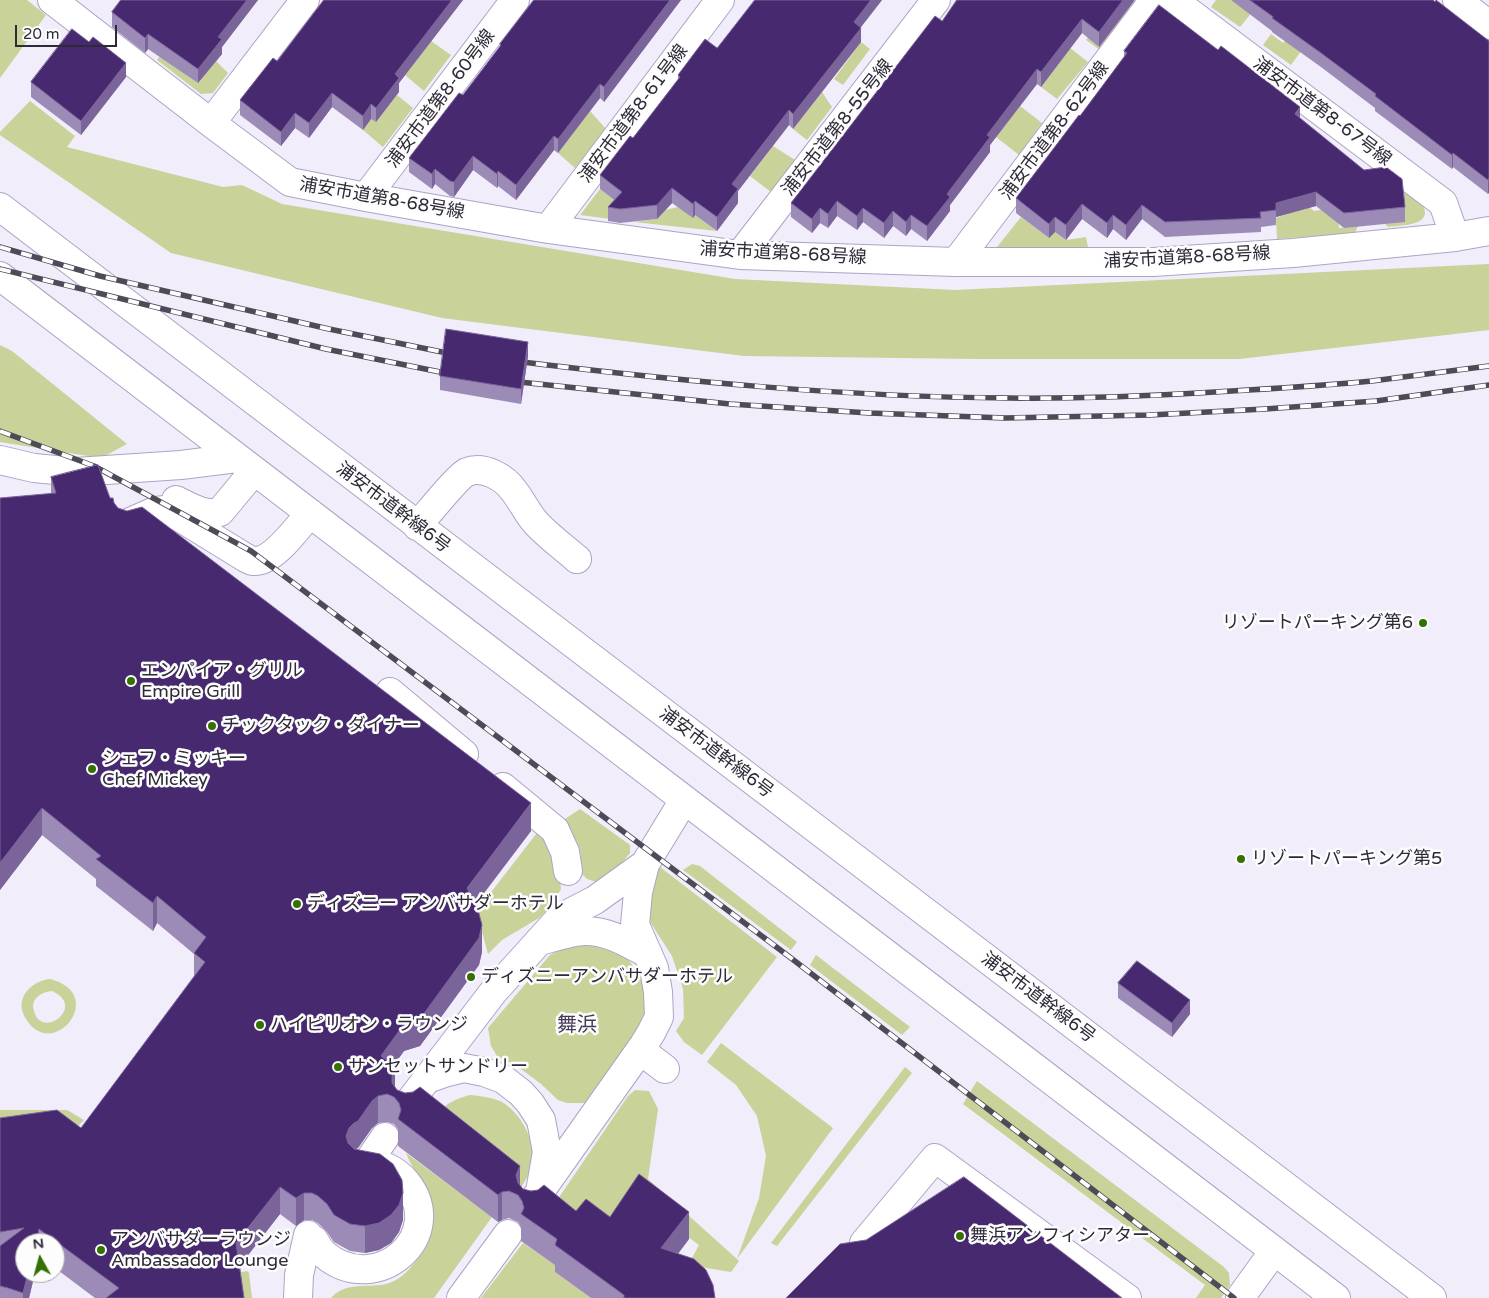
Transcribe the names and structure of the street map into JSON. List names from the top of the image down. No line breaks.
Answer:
{"streets":{"street":["浦安市道第8-60号線","浦安市道第8-67号線","浦安市道第8-61号線","浦安市道第8-55号線","浦安市道第8-62号線","浦安市道第8-68号線","浦安市道幹線6号"]},"crossings":[["浦安市道第8-60号線","浦安市道第8-68号線"],["浦安市道第8-67号線","浦安市道第8-68号線"],["浦安市道第8-61号線","浦安市道第8-68号線"],["浦安市道第8-55号線","浦安市道第8-68号線"],["浦安市道第8-62号線","浦安市道第8-68号線"]],"districts":["舞浜"],"places":["リゾートパーキング第6","エンパイア・グリル Empire Grill","チックタック・ダイナー","シェフ・ミッキー Chef Mickey","リゾートパーキング第5","ディズニー アンバサダーホテル","ディズニーアンバサダーホテル","ハイピリオン・ラウンジ","サンセットサンドリー","舞浜アンフィシアター","アンバサダーラウンジ Ambassador Lounge"],"scale_bar":"20 m","north":"top"}
